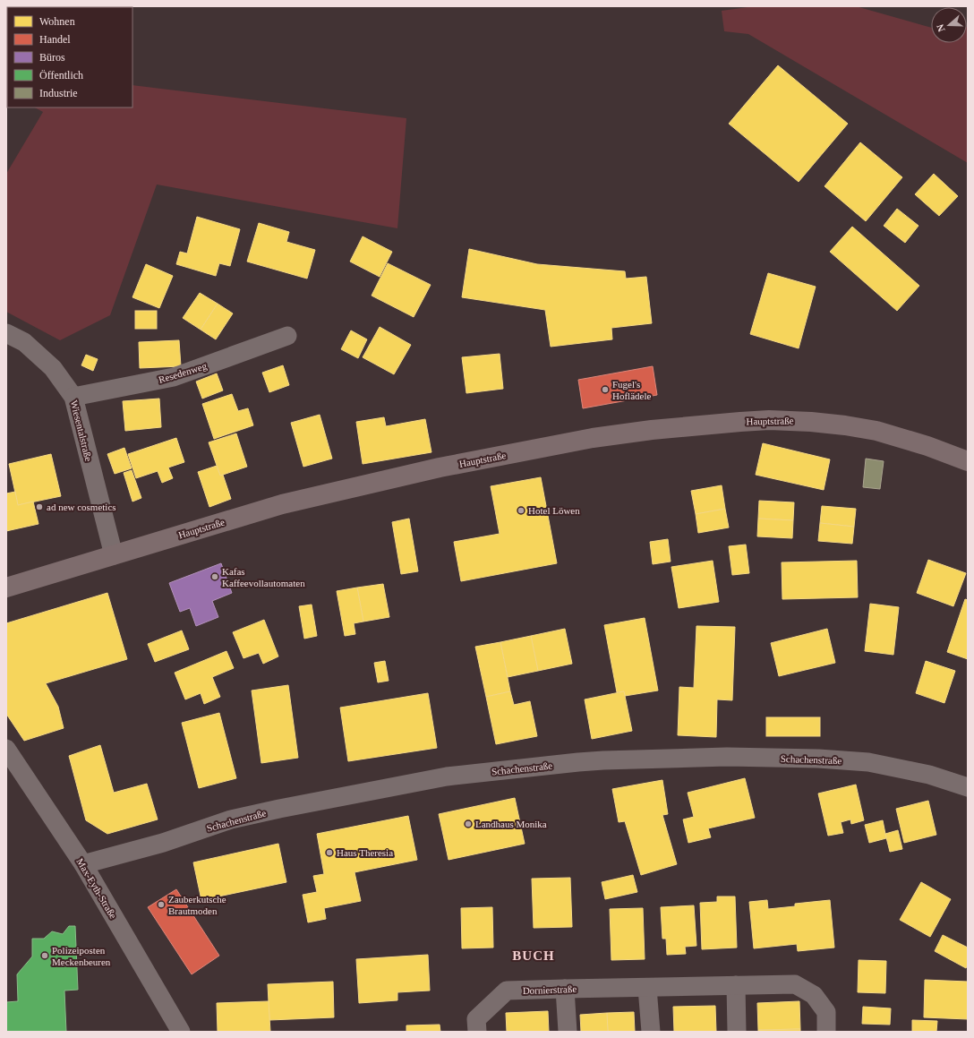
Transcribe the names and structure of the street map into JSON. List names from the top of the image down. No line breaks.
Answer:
{"streets":{"main road":["Hauptstraße"],"street":["Resedenweg","Wiesentalstraße","Schachenstraße","Max-Eyth-Straße","Dornierstraße"]},"crossings":[["Resedenweg","Wiesentalstraße"],["Hauptstraße","Wiesentalstraße"],["Schachenstraße","Max-Eyth-Straße"]],"districts":["BUCH"],"places":["Fugel's Hoflädele","ad new cosmetics","Hotel Löwen","Kafas Kaffeevollautomaten","Landhaus Monika","Haus Theresia","Zauberkutsche Brautmoden","Polizeiposten Meckenbeuren"],"legend":["Wohnen","Handel","Büros","Öffentlich","Industrie"],"north":"left"}
